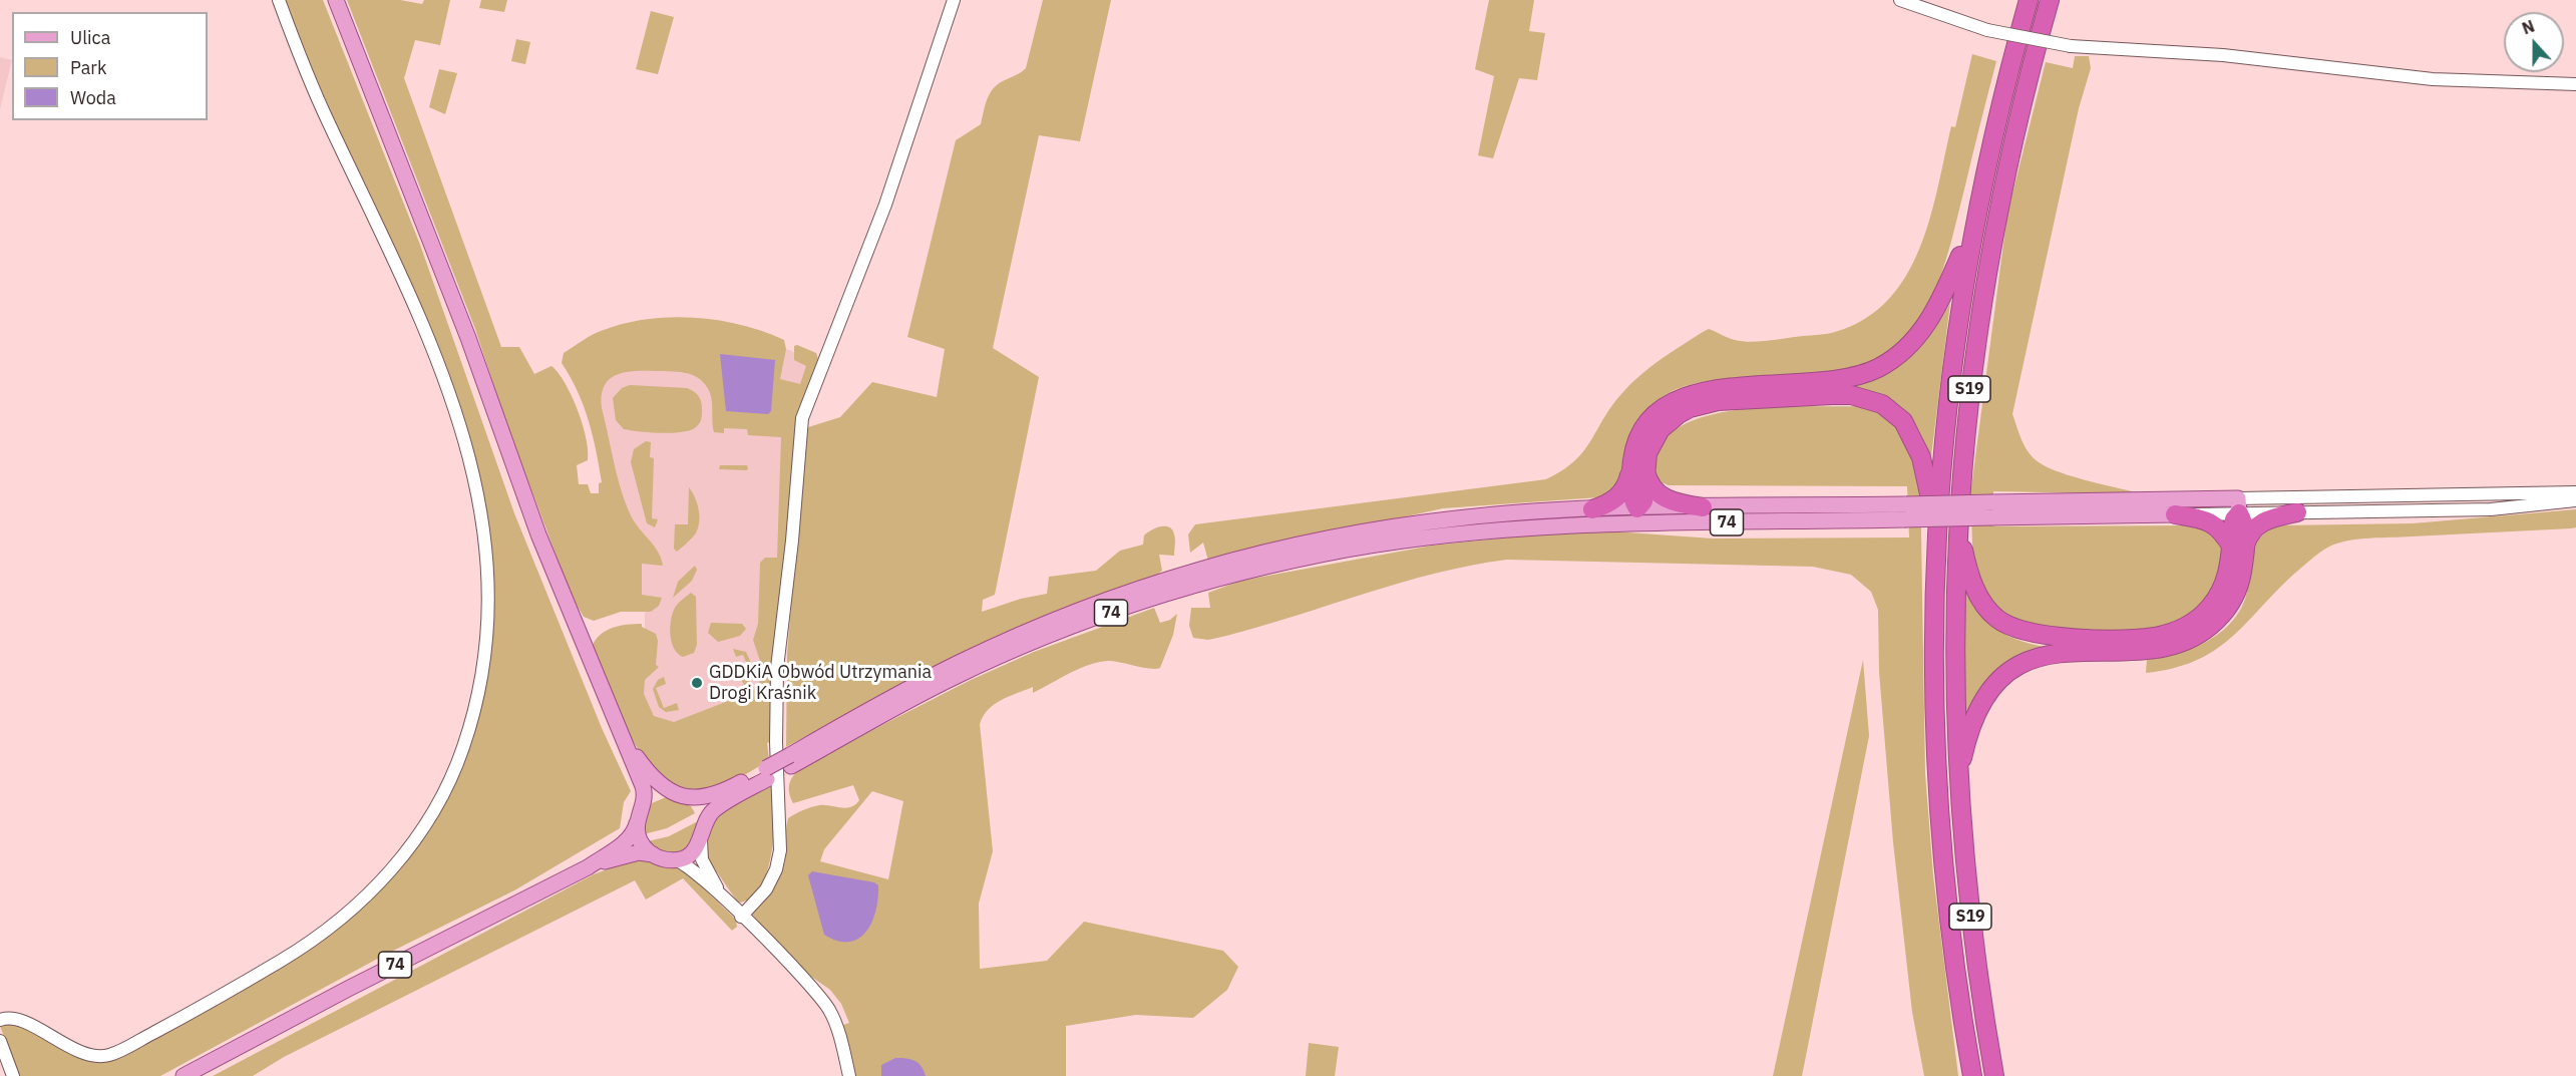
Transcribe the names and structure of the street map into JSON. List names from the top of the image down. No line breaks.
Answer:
{"streets":{"highway":["S19"],"main road":["74"]},"places":["GDDKiA Obwód Utrzymania Drogi Kraśnik"],"legend":["Ulica","Park","Woda"],"north":"top"}
